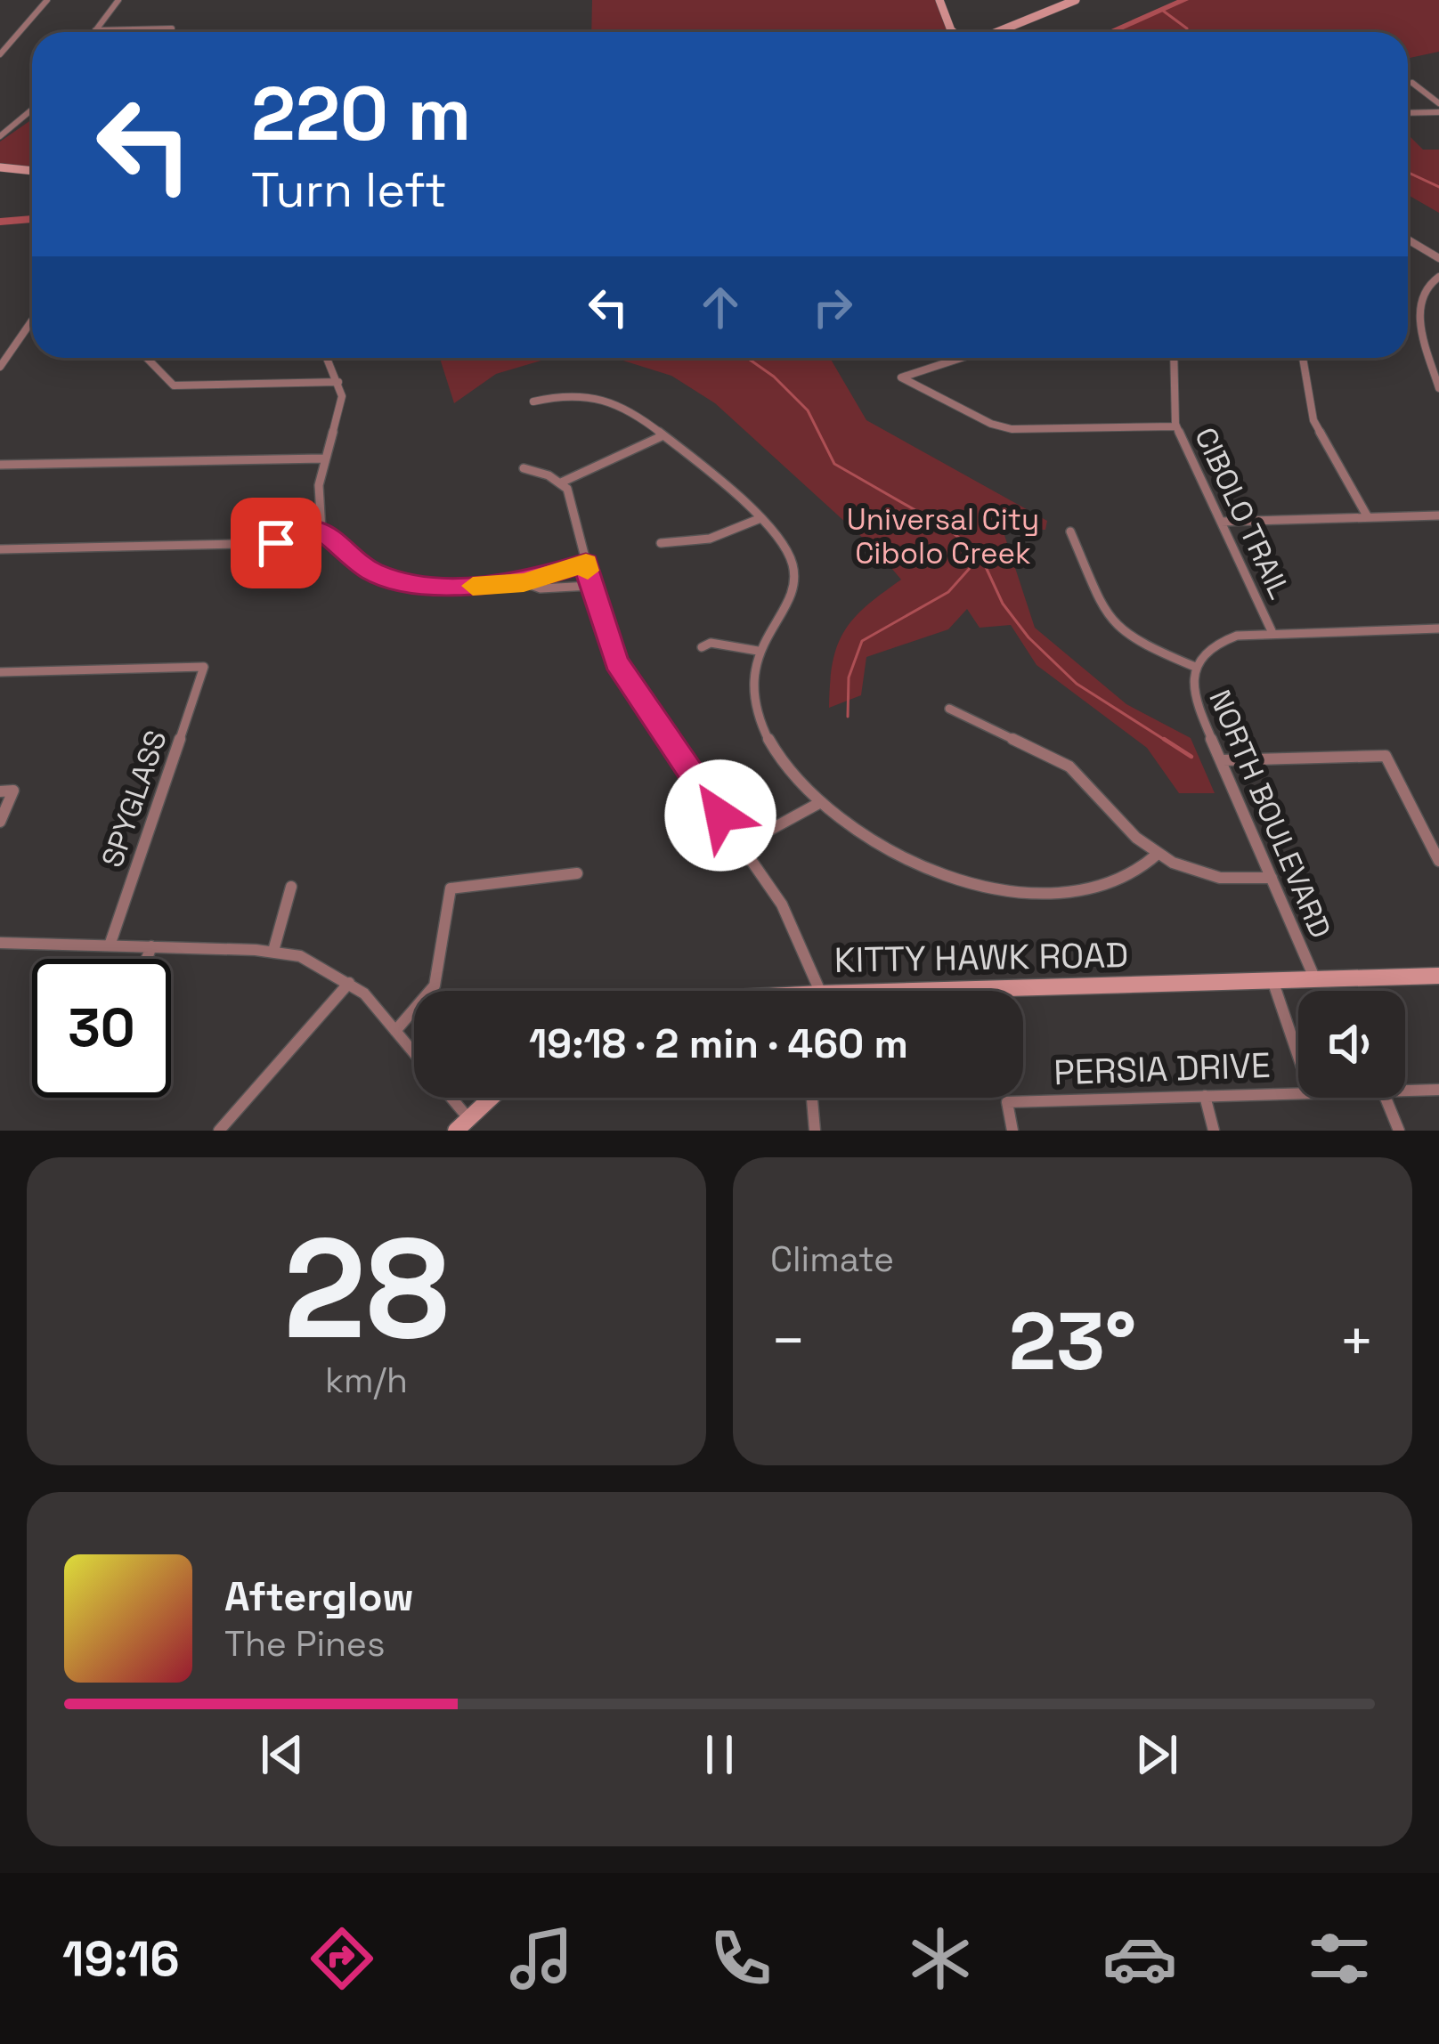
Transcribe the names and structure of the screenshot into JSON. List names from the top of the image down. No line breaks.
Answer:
{"streets":{"street":["CIBOLO TRAIL","SPYGLASS","NORTH BOULEVARD","KITTY HAWK ROAD","PERSIA DRIVE"]},"crossings":[["CIBOLO TRAIL","NORTH BOULEVARD"],["NORTH BOULEVARD","KITTY HAWK ROAD"]],"parks":["Universal City Cibolo Creek"],"page":{"turn":["220 m","Turn left"],"limit":"30","trip":"19:18 · 2 min · 460 m","tile":[["28","km/h"],"Climate"],"heat":["−","23°","+"],"song":["Afterglow","The Pines"],"tabs":"19:16"}}
